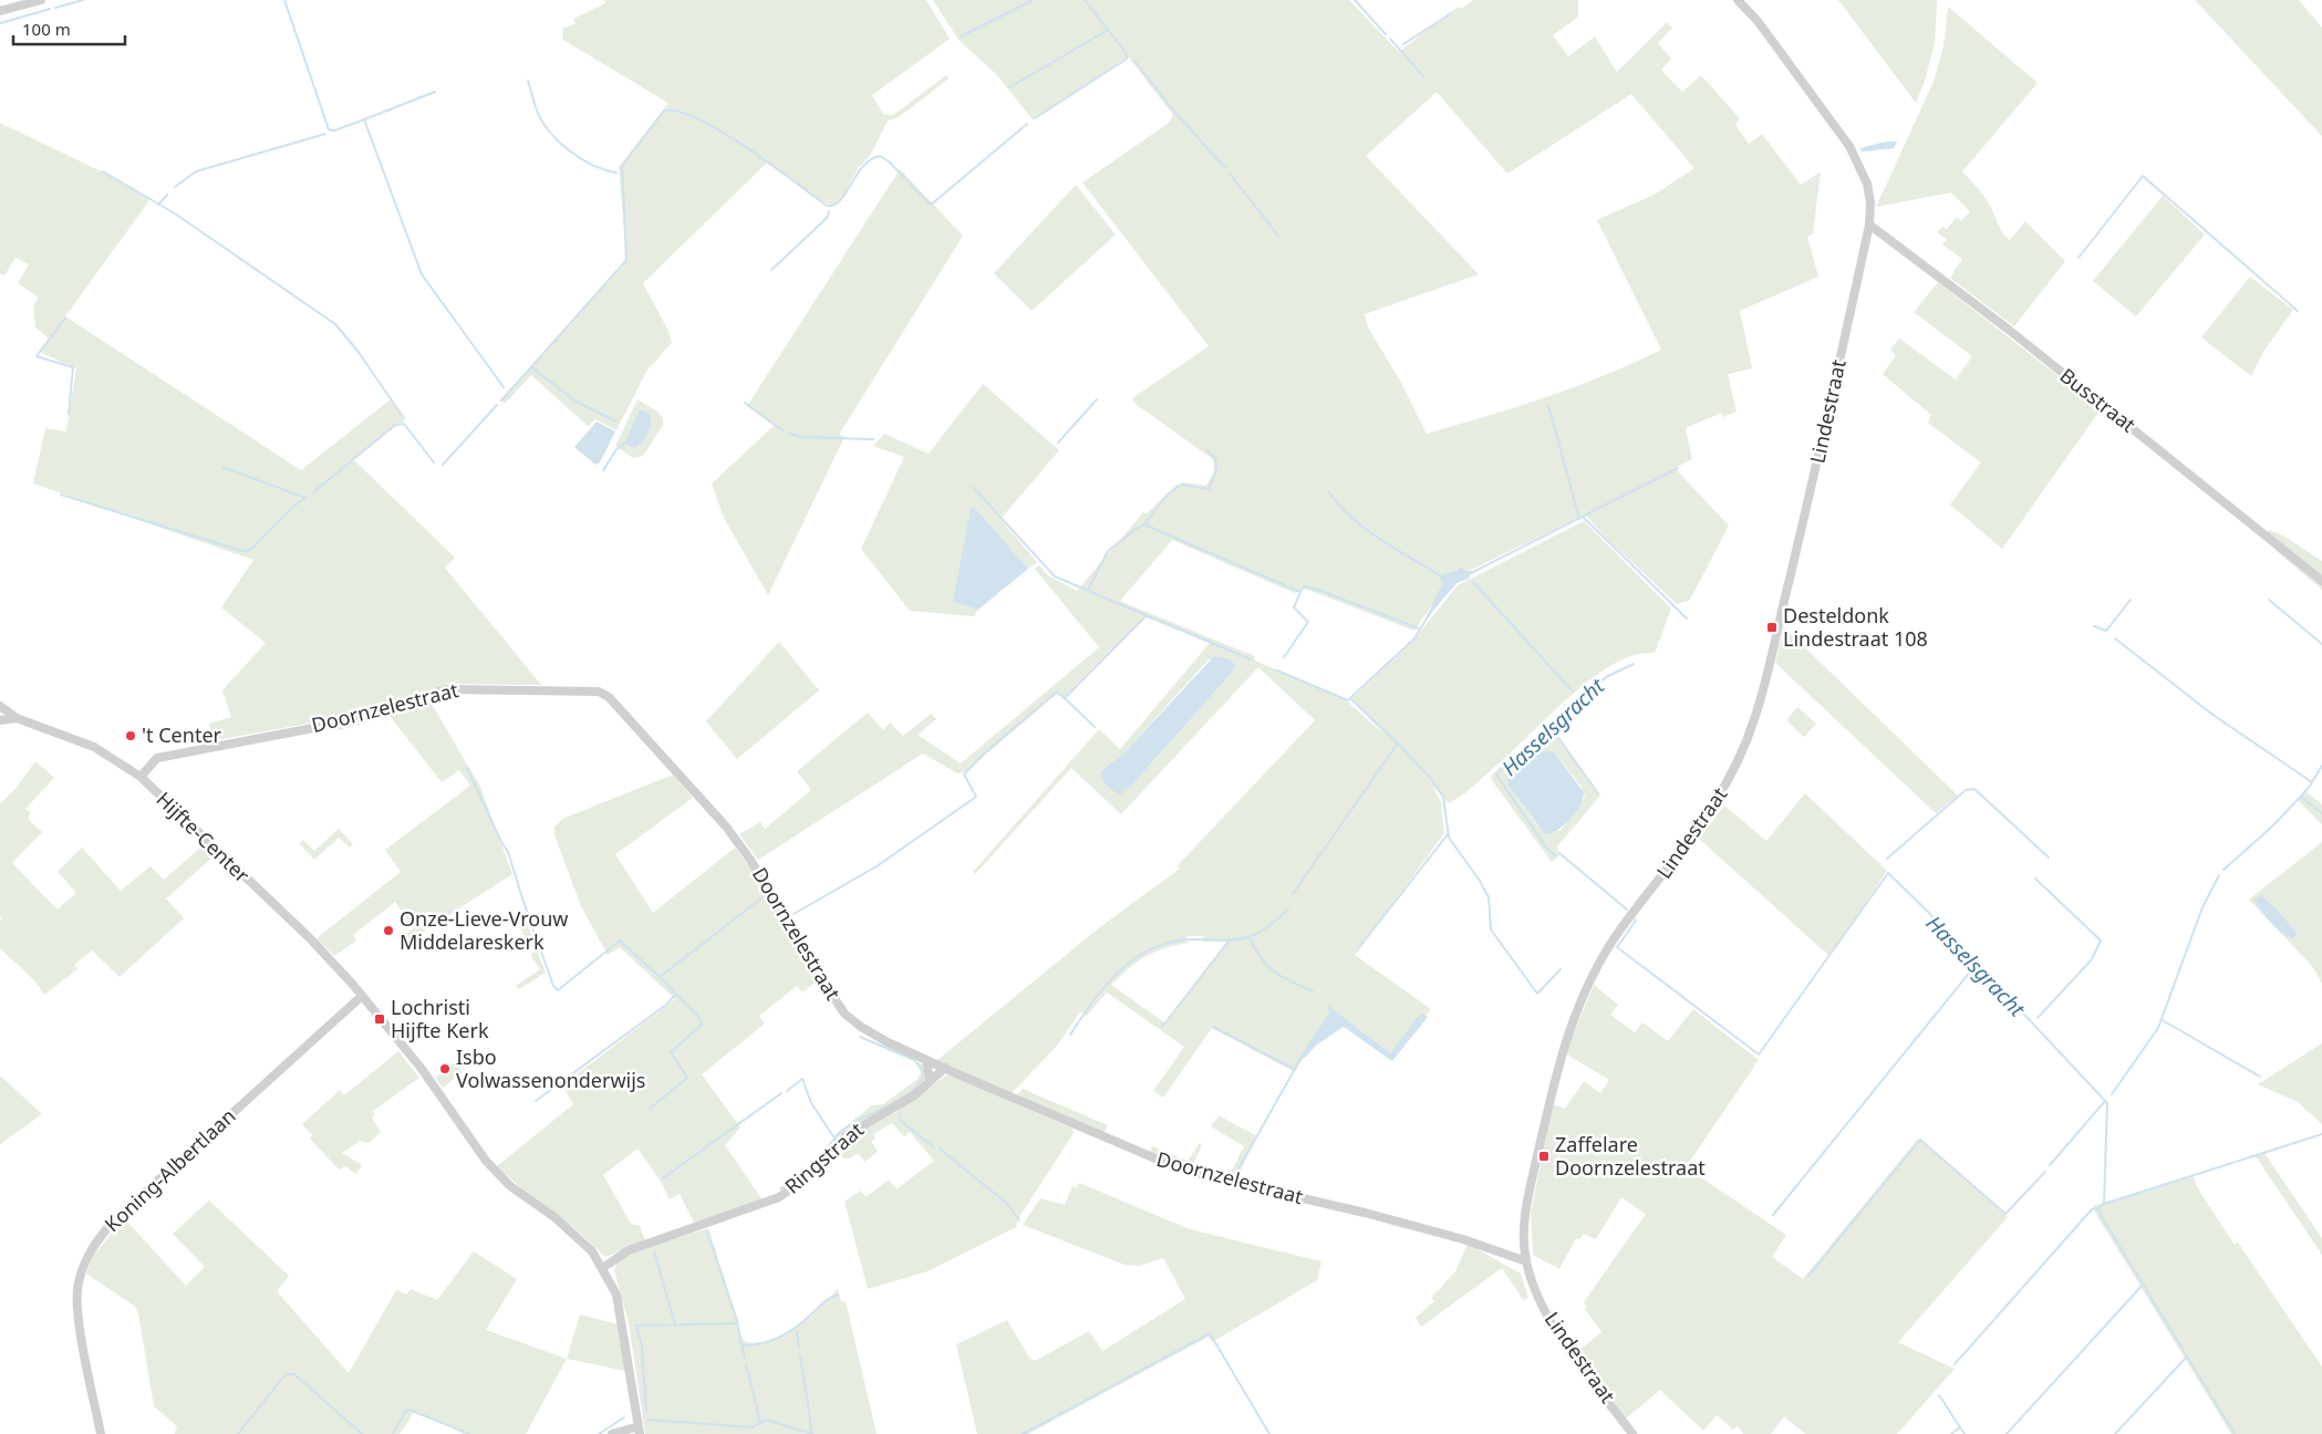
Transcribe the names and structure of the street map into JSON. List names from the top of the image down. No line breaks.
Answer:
{"streets":{"street":["Busstraat","Lindestraat","Doornzelestraat","Hijfte-Center","Ringstraat","Koning-Albertlaan"]},"crossings":[["Busstraat","Lindestraat"],["Lindestraat","Doornzelestraat"],["Doornzelestraat","Hijfte-Center"],["Doornzelestraat","Ringstraat"],["Hijfte-Center","Ringstraat"],["Hijfte-Center","Koning-Albertlaan"]],"water":["Hasselsgracht"],"places":{"transit":["Desteldonk Lindestraat 108","Lochristi Hijfte Kerk","Zaffelare Doornzelestraat"],"other":["'t Center","Onze-Lieve-Vrouw Middelareskerk","Isbo Volwassenonderwijs"]},"scale_bar":"100 m"}
